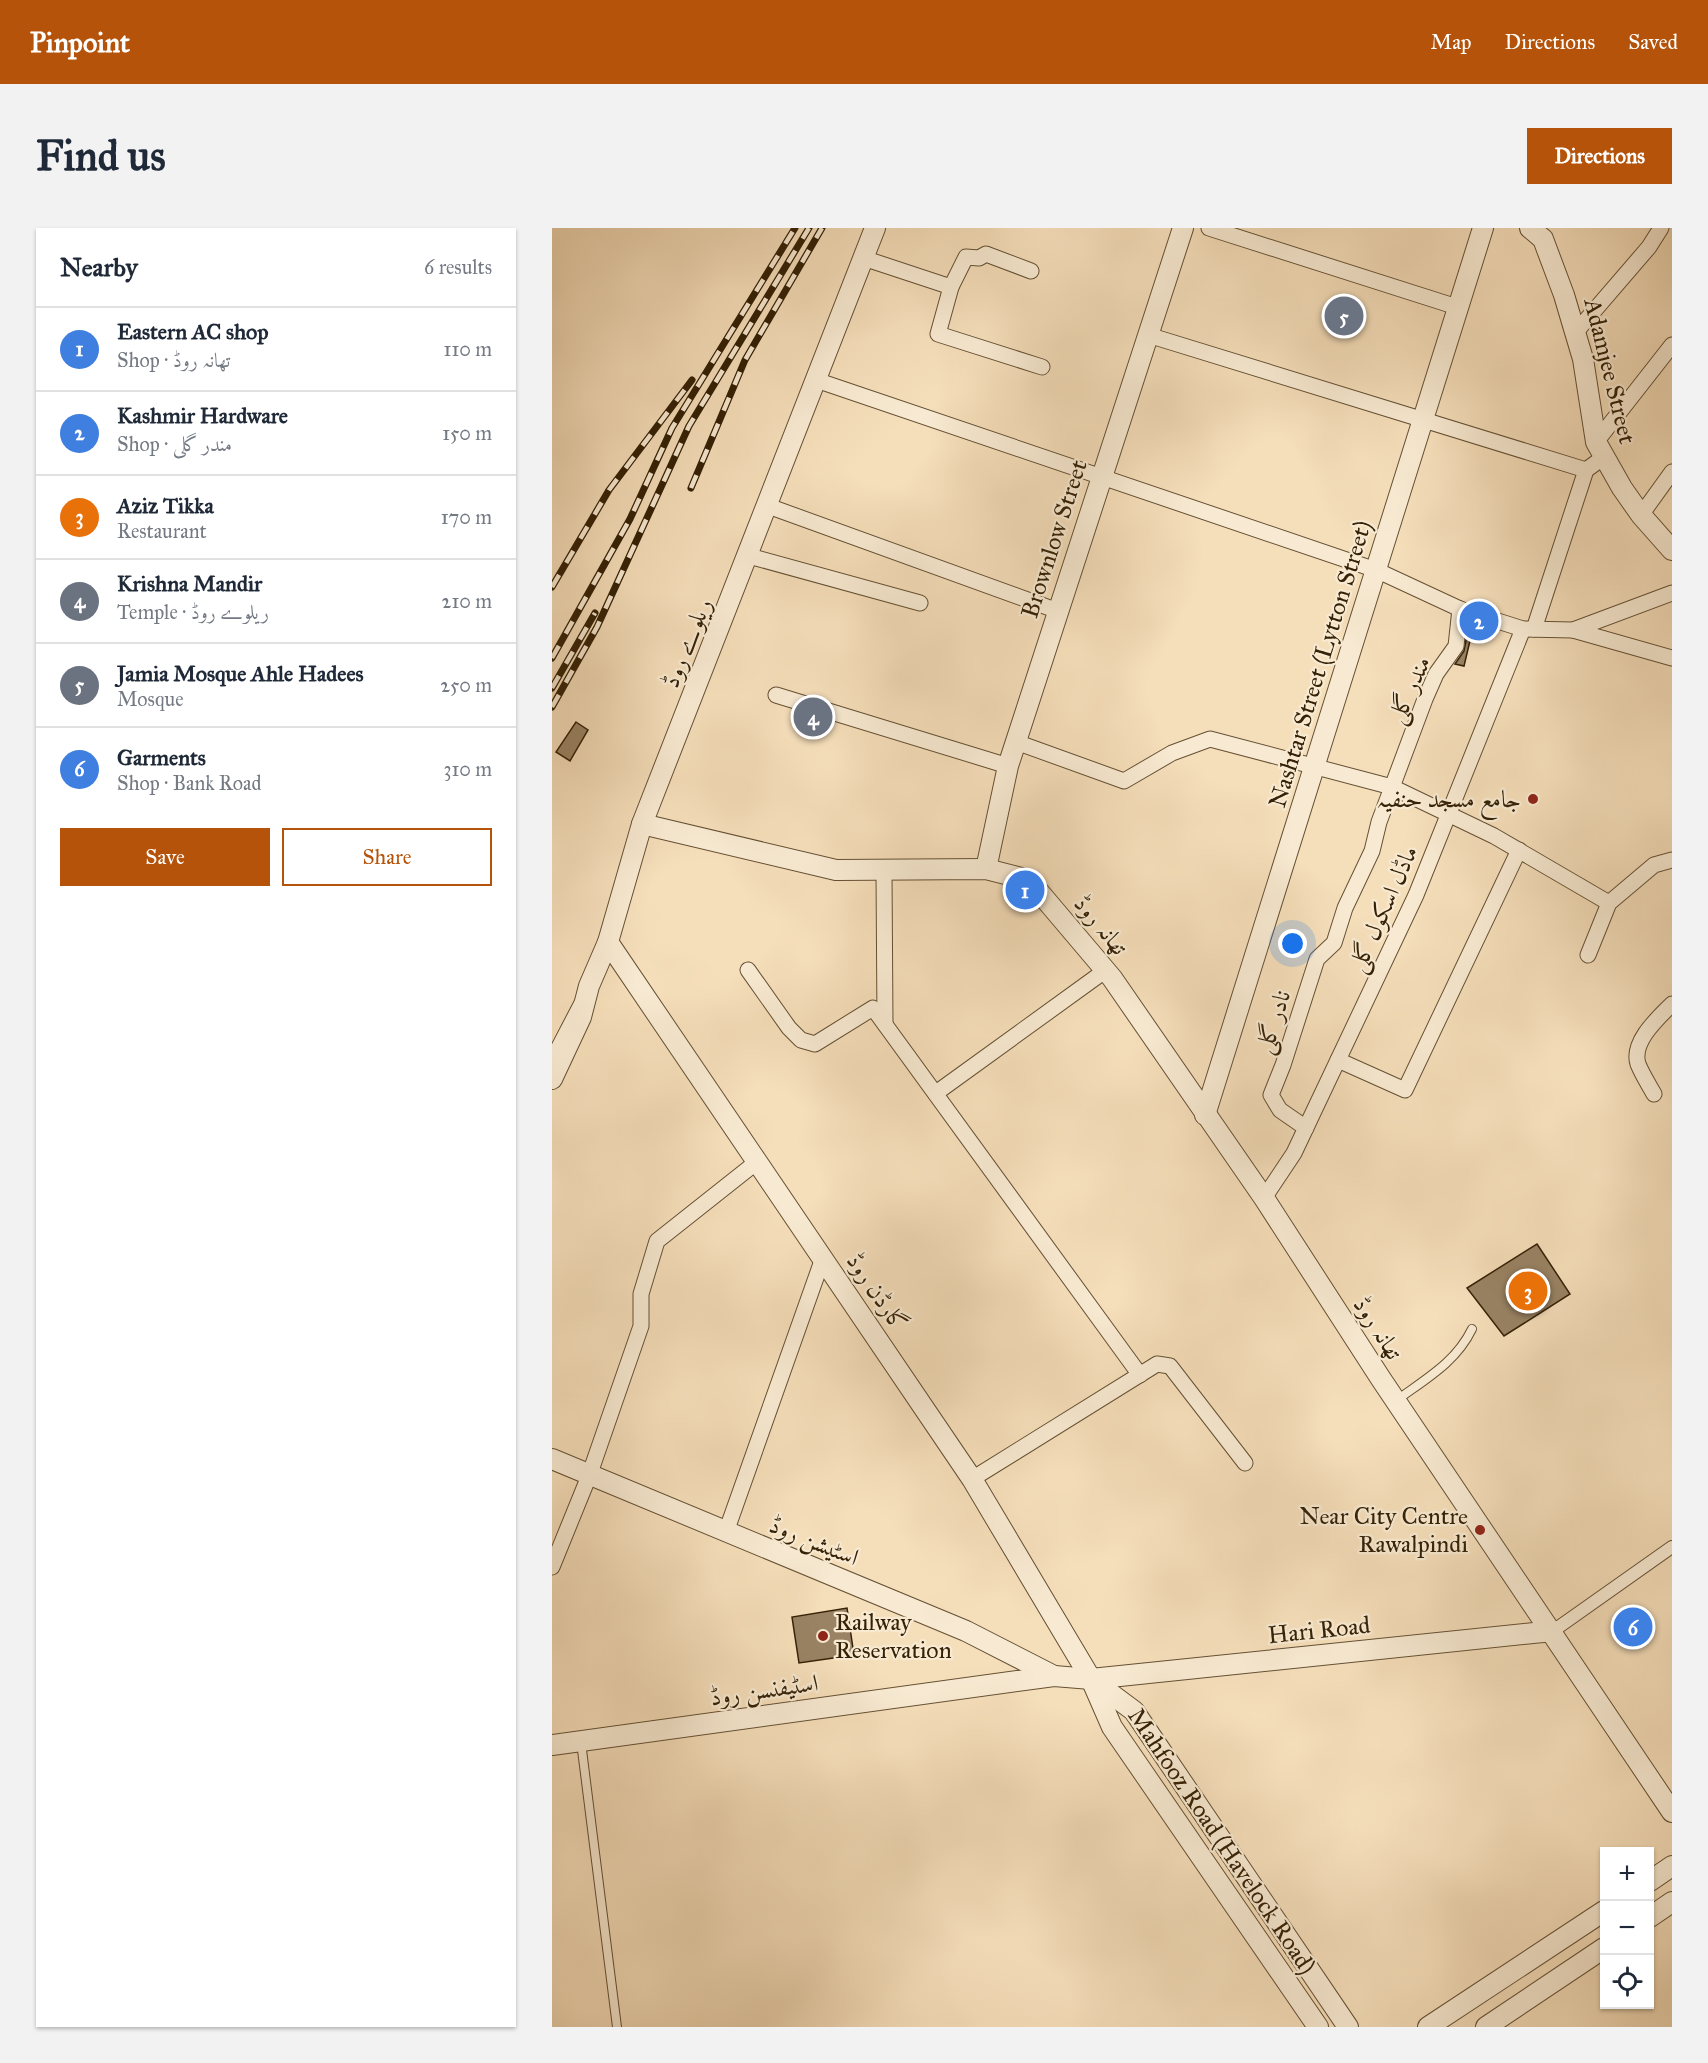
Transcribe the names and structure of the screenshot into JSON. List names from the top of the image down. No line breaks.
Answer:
{"streets":{"street":["Adamjee Street","Brownlow Street","ریلوے روڈ","Nashtar Street (Lytton Street)","مندر گلی","ماڈل اسکول گلی","تھانہ روڈ","نادر گلی","گارڈن روڈ","اسٹیشن روڈ","Hari Road","اسٹیفنسن روڈ","Mahfooz Road (Havelock Road)"]},"crossings":[["Brownlow Street","تھانہ روڈ"],["ریلوے روڈ","گارڈن روڈ"],["Nashtar Street (Lytton Street)","تھانہ روڈ"],["مندر گلی","نادر گلی"],["ماڈل اسکول گلی","تھانہ روڈ"],["ماڈل اسکول گلی","نادر گلی"],["تھانہ روڈ","Hari Road"],["گارڈن روڈ","Hari Road"],["گارڈن روڈ","Mahfooz Road (Havelock Road)"],["اسٹیشن روڈ","Hari Road"],["اسٹیشن روڈ","اسٹیفنسن روڈ"],["Hari Road","اسٹیفنسن روڈ"],["Hari Road","Mahfooz Road (Havelock Road)"]],"places":["جامع مسجد حنفیہ","Near City Centre Rawalpindi","Railway Reservation"],"page":{"header":"Pinpoint","nav":["Map","Directions","Saved"],"buttons":["Directions",["Save","Share"]],"title":"Find us","heading":["Nearby","6 results"],"pins":["5","2","4","1","3","6"],"list":[{"mark":"1","name":"Eastern AC shop","note":"Shop · تھانہ روڈ","value":"110 m"},{"mark":"2","name":"Kashmir Hardware","note":"Shop · مندر گلی","value":"150 m"},{"mark":"3","name":"Aziz Tikka","note":"Restaurant","value":"170 m"},{"mark":"4","name":"Krishna Mandir","note":"Temple · ریلوے روڈ","value":"210 m"},{"mark":"5","name":"Jamia Mosque Ahle Hadees","note":"Mosque","value":"250 m"},{"mark":"6","name":"Garments","note":"Shop · Bank Road","value":"310 m"}],"map_buttons":["+","−"]}}
